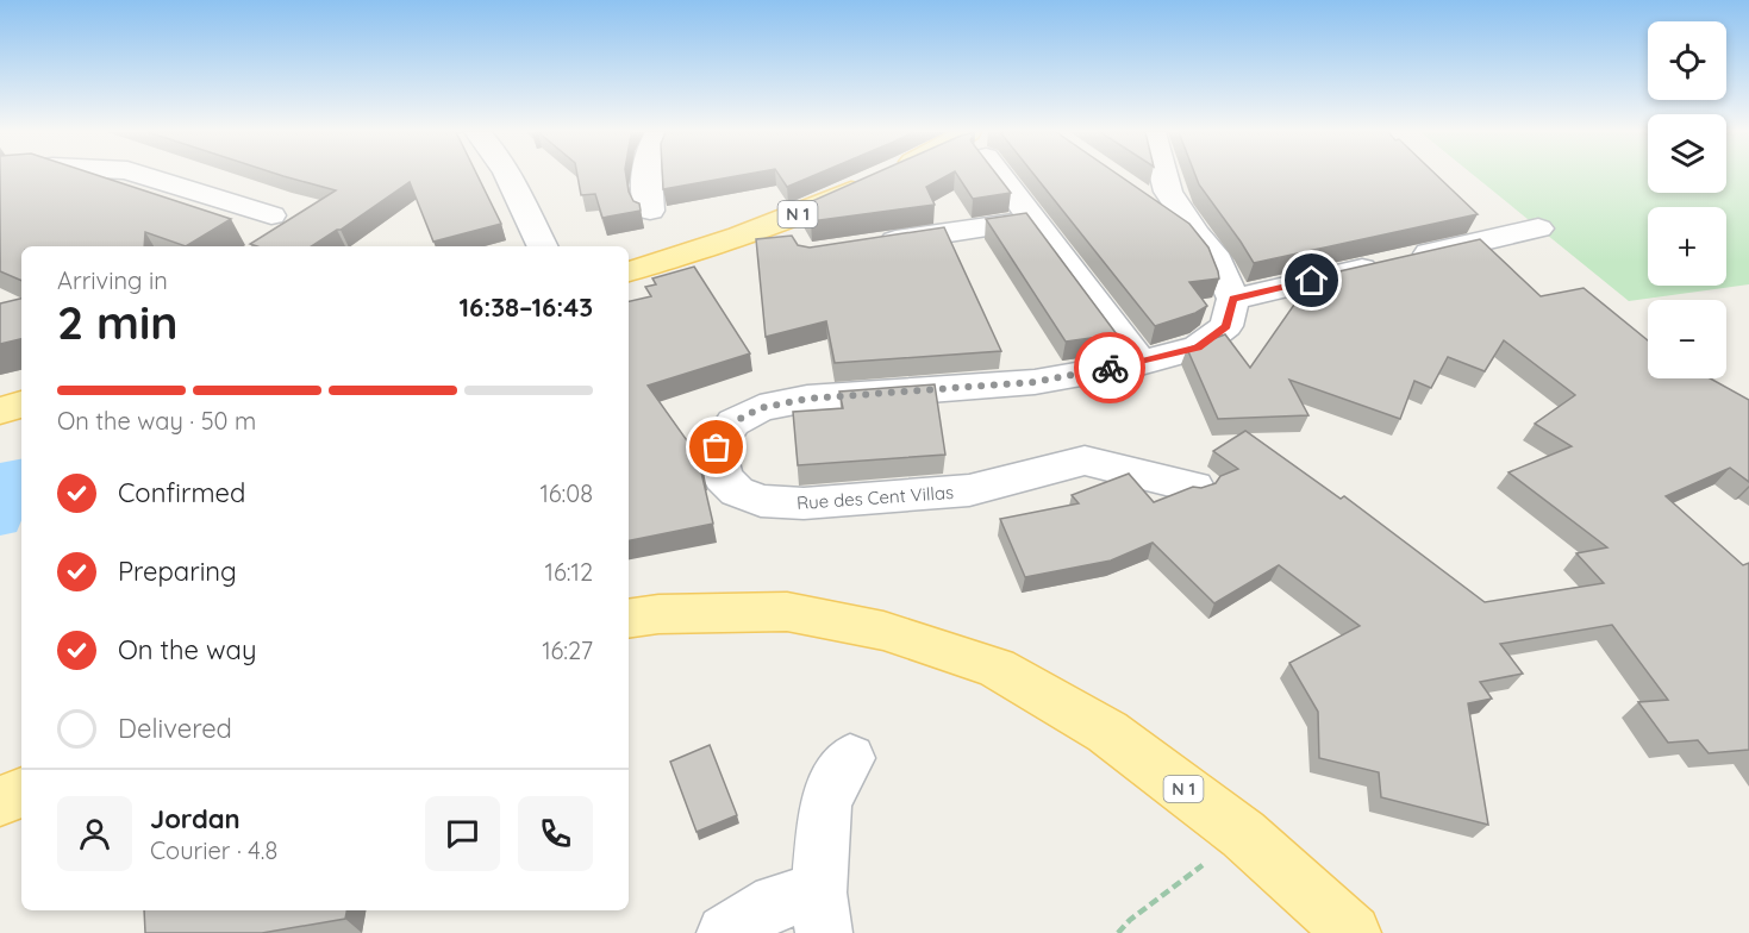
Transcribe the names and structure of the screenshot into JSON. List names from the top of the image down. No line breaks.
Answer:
{"streets":{"main road":["N 1"],"street":["Rue des Cent Villas"]},"page":{"map_buttons":["+","−"],"heading":["2 min","Arriving in","16:38–16:43"],"panel":["Jordan","Courier · 4.8"],"bar":"On the way · 50 m","list":[["Confirmed","16:08"],["Preparing","16:12"],["On the way","16:27"],"Delivered"]}}
